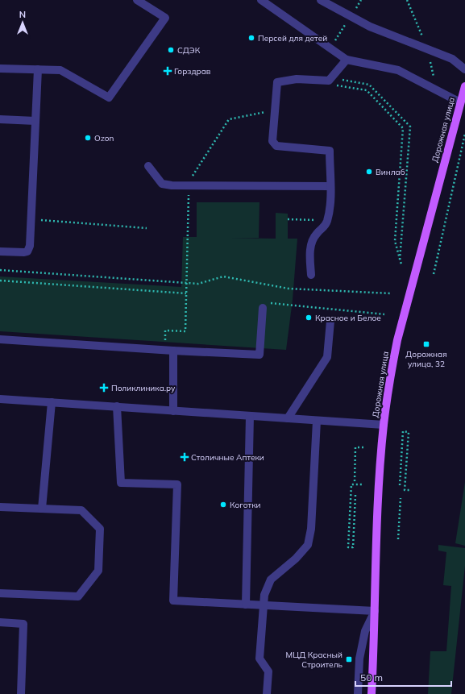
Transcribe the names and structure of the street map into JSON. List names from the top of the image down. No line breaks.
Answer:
{"streets":{"main road":["Дорожная улица"]},"places":{"other":["Персей для детей","СДЭК","Ozon","Винлаб","Красное и Белое","Коготки"],"health":["Горздрав","Поликлиника.ру","Столичные Аптеки"],"transit":["Дорожная улица, 32","МЦД Красный Строитель"]},"scale_bar":"50 m","north":"top"}
